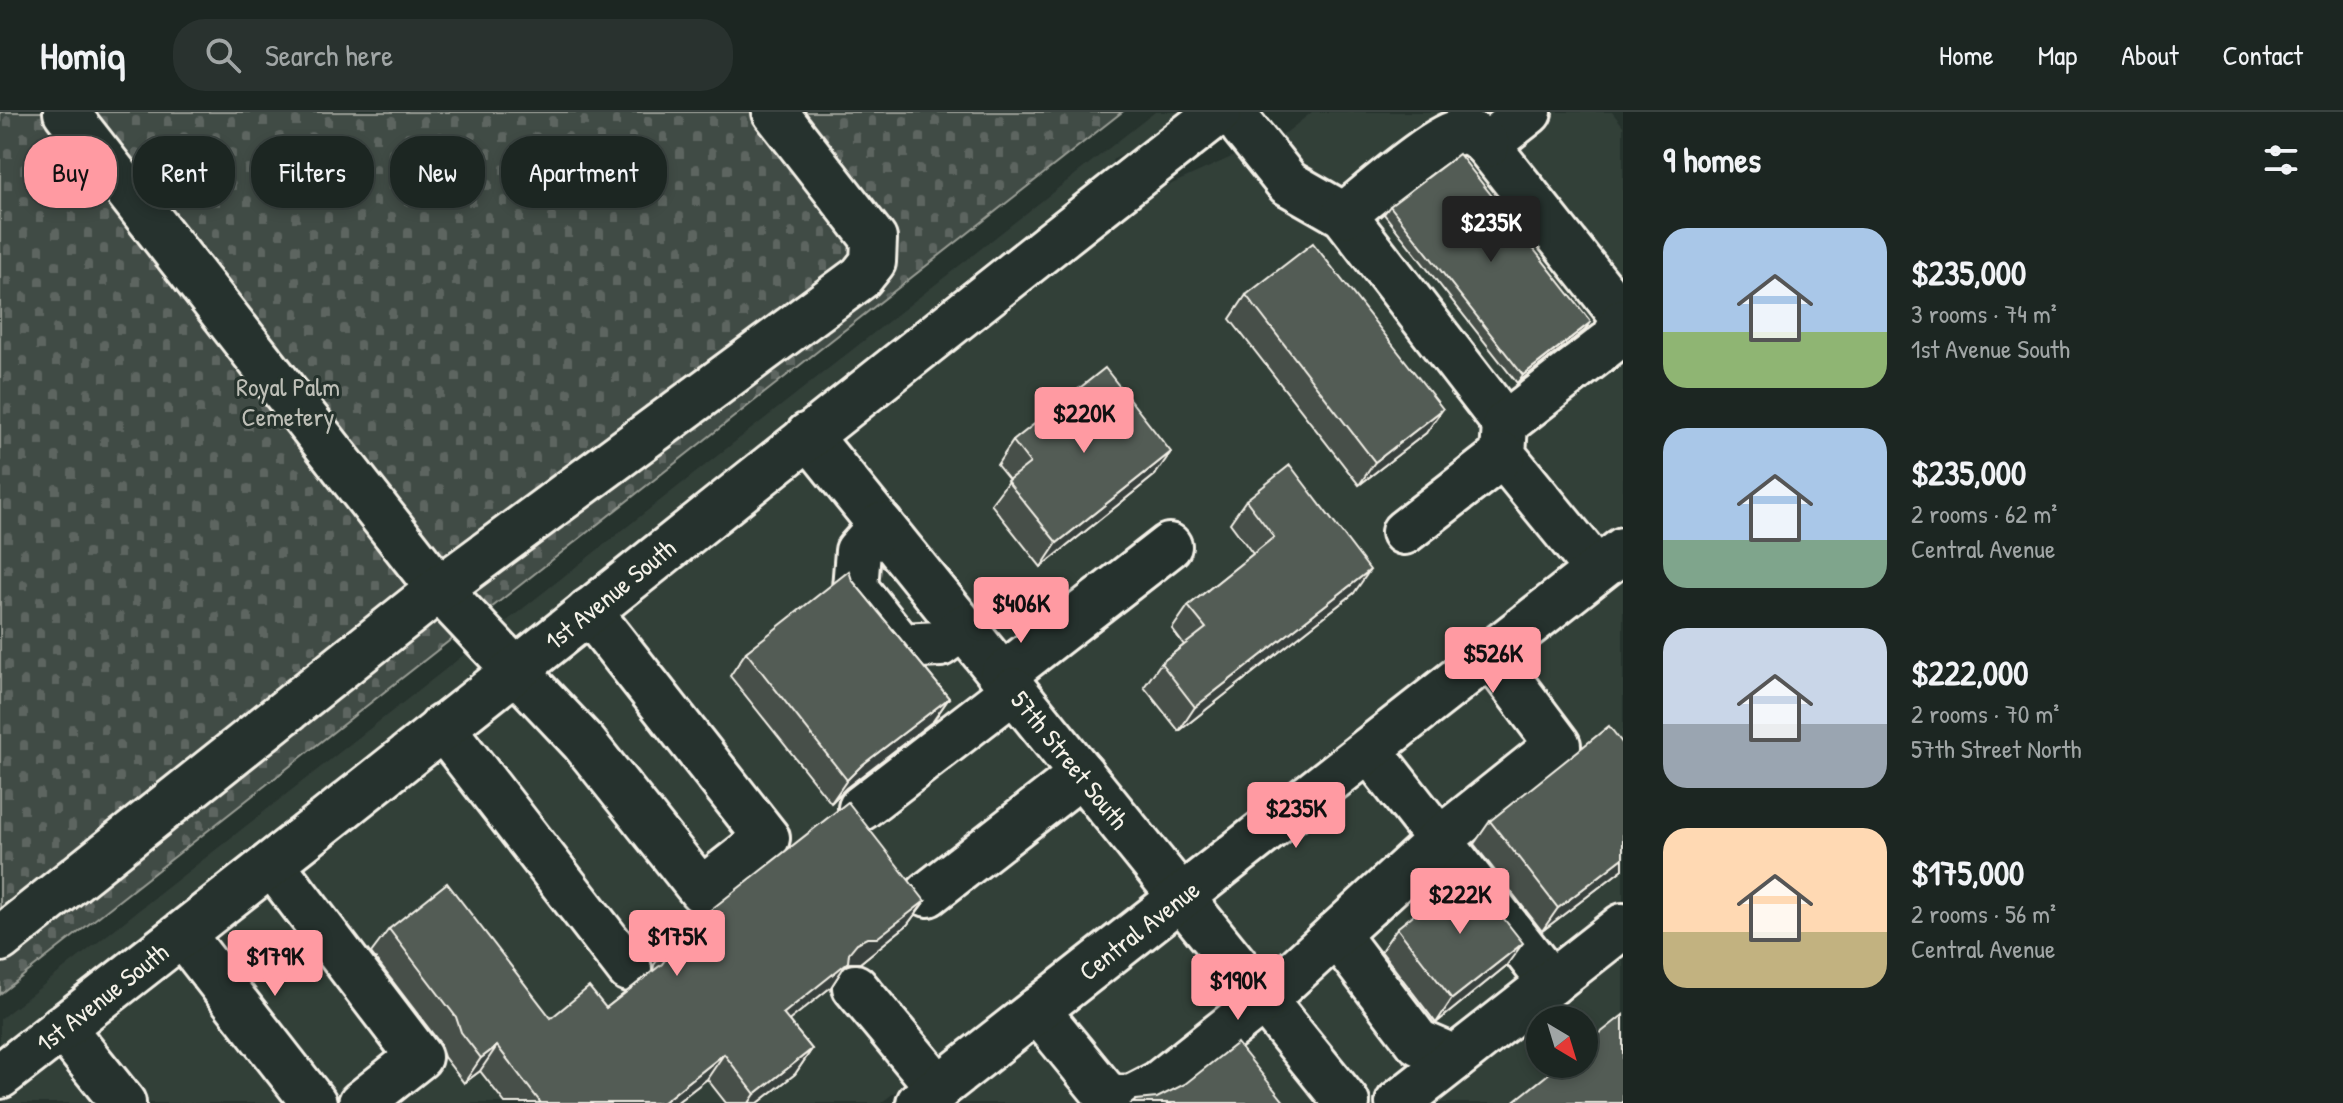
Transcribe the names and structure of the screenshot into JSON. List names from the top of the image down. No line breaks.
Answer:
{"streets":{"main road":["1st Avenue South","57th Street South","Central Avenue"]},"crossings":[["1st Avenue South","57th Street South"],["57th Street South","Central Avenue"]],"parks":["Royal Palm Cemetery"],"north":"bottom right","page":{"header":"Homiq","search":"Search here","nav":["Home","Map","About","Contact"],"heading":"9 homes","chip":["Buy","Rent","Filters","New","Apartment"],"price":["$235K","$220K","$406K","$526K","$235K","$222K","$175K","$179K","$190K"],"list":[{"name":"$235,000","note":"3 rooms · 74 m² · 1st Avenue South"},{"name":"$235,000","note":"2 rooms · 62 m² · Central Avenue"},{"name":"$222,000","note":"2 rooms · 70 m² · 57th Street North"},{"name":"$175,000","note":"2 rooms · 56 m² · Central Avenue"}]}}
